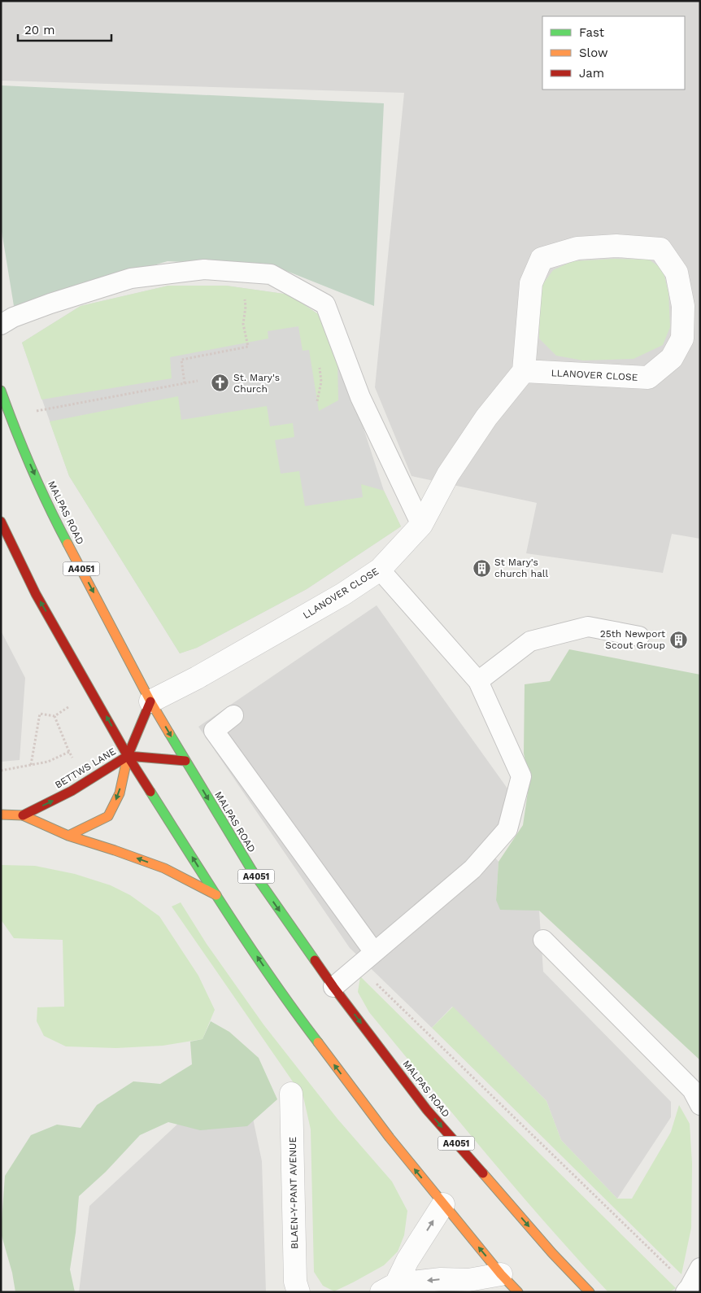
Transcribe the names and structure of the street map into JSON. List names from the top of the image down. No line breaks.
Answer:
{"streets":{"main road":["MALPAS ROAD","A4051","BETTWS LANE"],"street":["LLANOVER CLOSE","BLAEN-Y-PANT AVENUE"]},"crossings":[["LLANOVER CLOSE","MALPAS ROAD"]],"places":{"church":["St. Mary's Church"],"building":["St Mary's church hall","25th Newport Scout Group"]},"legend":["Fast","Slow","Jam"],"scale_bar":"20 m"}
